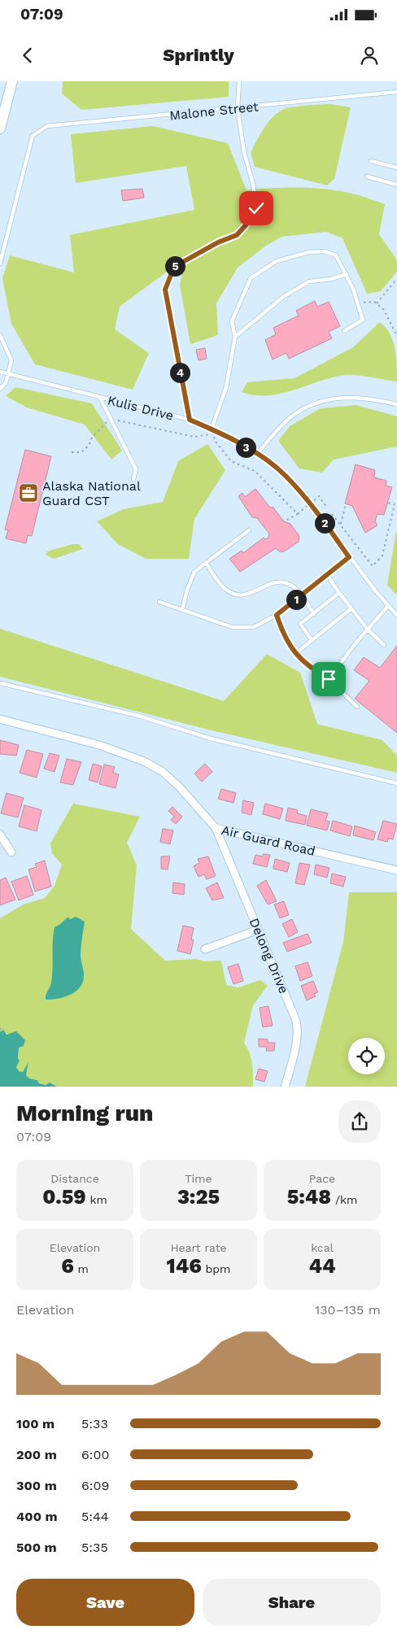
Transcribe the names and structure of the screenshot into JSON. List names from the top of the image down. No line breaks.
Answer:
{"streets":{"street":["Air Guard Road","Delong Drive"],"lane":["Malone Street","Kulis Drive"]},"crossings":[["Air Guard Road","Delong Drive"]],"places":{"office":["Alaska National Guard CST"]},"page":{"status":"07:09","header":"Sprintly","pins":["5","4","3","2","1"],"heading":["Morning run","07:09"],"stats":[["Distance","0.59 km"],["Time","3:25"],["Pace","5:48 /km"],["Elevation","6 m"],["Heart rate","146 bpm"],["kcal","44"]],"chart":["Elevation","130–135 m"],"list":[{"name":"100 m","note":"5:33"},{"name":"200 m","note":"6:00"},{"name":"300 m","note":"6:09"},{"name":"400 m","note":"5:44"},{"name":"500 m","note":"5:35"}],"buttons":["Save","Share"]}}
